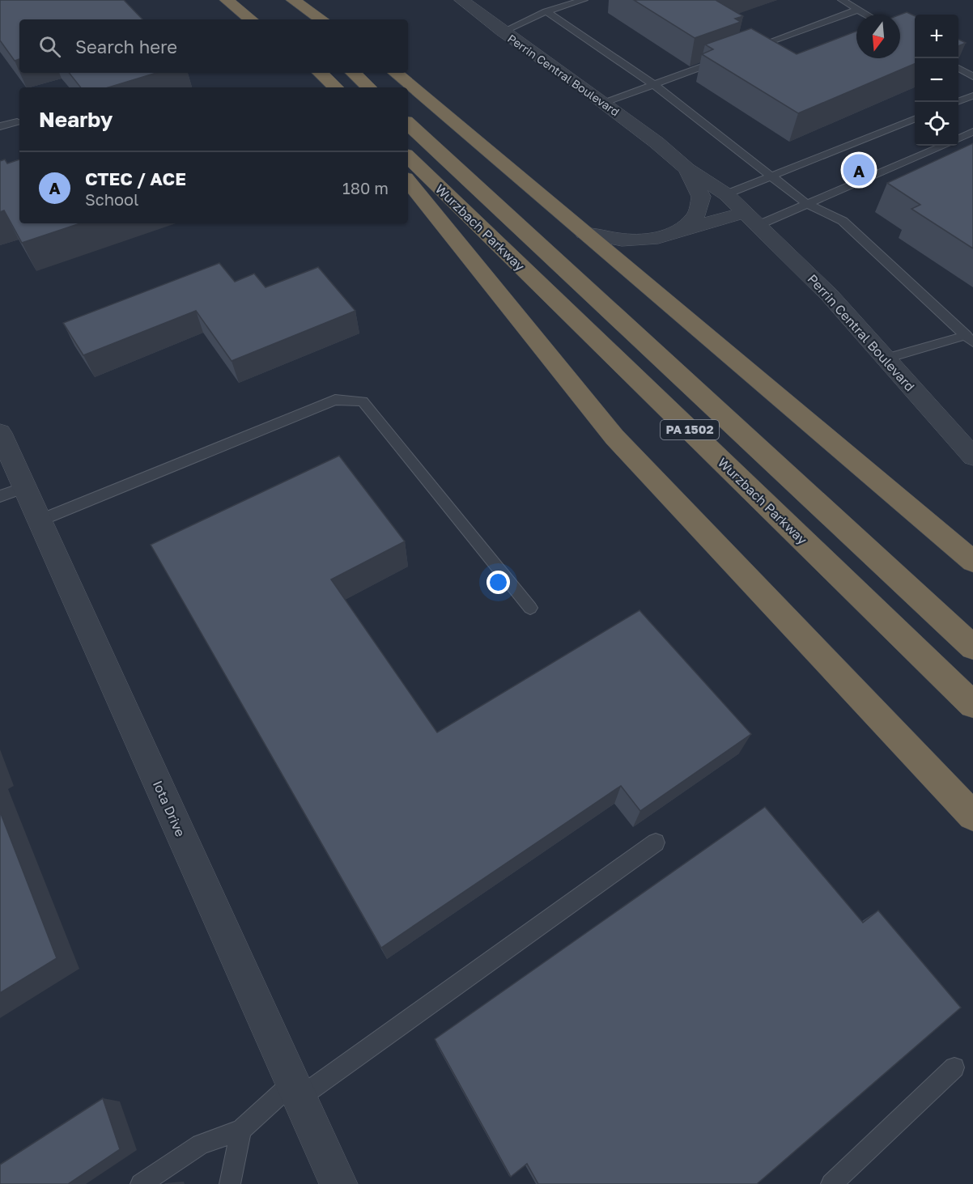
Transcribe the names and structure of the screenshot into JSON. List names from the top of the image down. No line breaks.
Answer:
{"streets":{"highway":["Wurzbach Parkway","PA 1502"],"street":["Perrin Central Boulevard","Iota Drive"]},"north":"bottom","page":{"map_buttons":["+","−"],"search":"Search here","heading":"Nearby","list":[{"mark":"A","name":"CTEC / ACE","note":"School","value":"180 m"}],"pins":"A"}}
